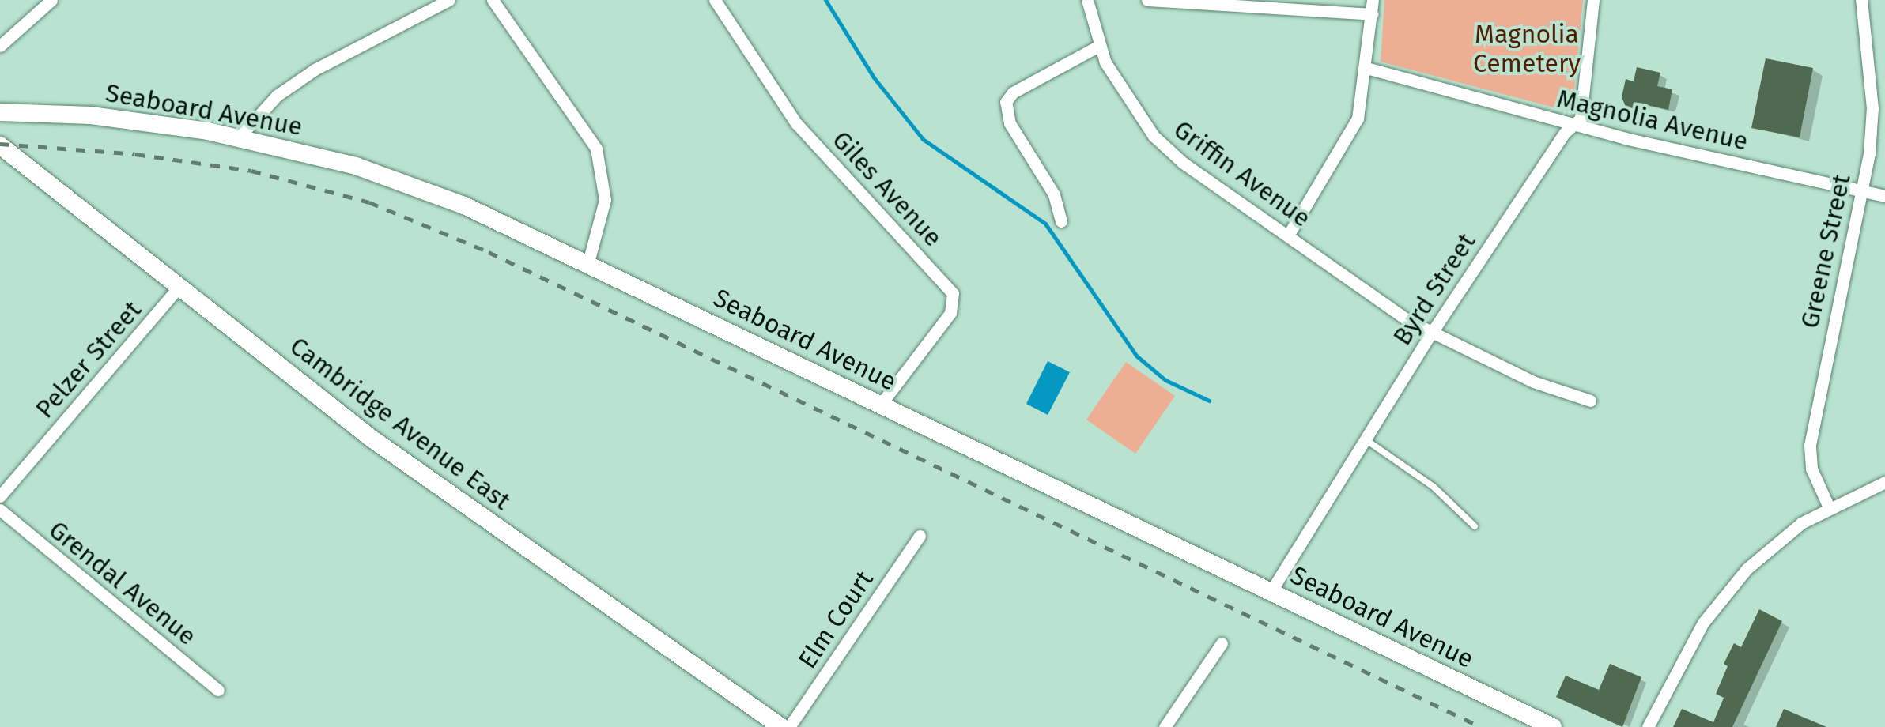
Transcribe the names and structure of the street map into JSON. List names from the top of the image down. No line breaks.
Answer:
{"streets":{"main road":["Seaboard Avenue","Cambridge Avenue East"],"street":["Magnolia Avenue","Griffin Avenue","Giles Avenue","Greene Street","Byrd Street","Pelzer Street","Grendal Avenue","Elm Court"]},"crossings":[["Seaboard Avenue","Giles Avenue"],["Seaboard Avenue","Byrd Street"],["Magnolia Avenue","Greene Street"],["Magnolia Avenue","Byrd Street"],["Griffin Avenue","Byrd Street"],["Pelzer Street","Cambridge Avenue East"]],"parks":["Magnolia Cemetery"]}
